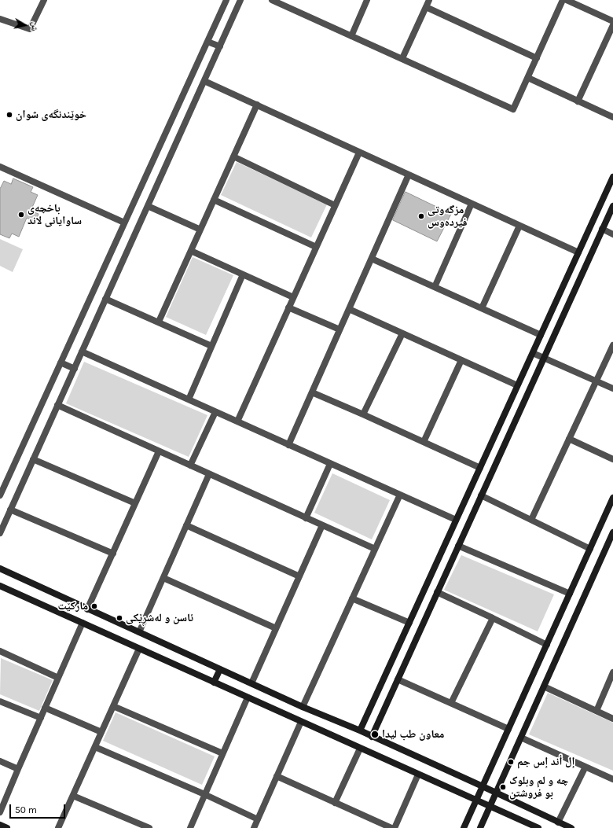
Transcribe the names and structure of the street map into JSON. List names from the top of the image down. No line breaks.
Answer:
{"places":["خوێندنگەی شوان","باخچەی ساوایانی لاند","مزگە‌وتی فیردە‌وس","مارکێت","ئاسن و لەشڕێکی","معاون طب لیدا","إل أند إس جم","چه و لم وبلوک بو فروشتن"],"scale_bar":"50 m","north":"right"}
